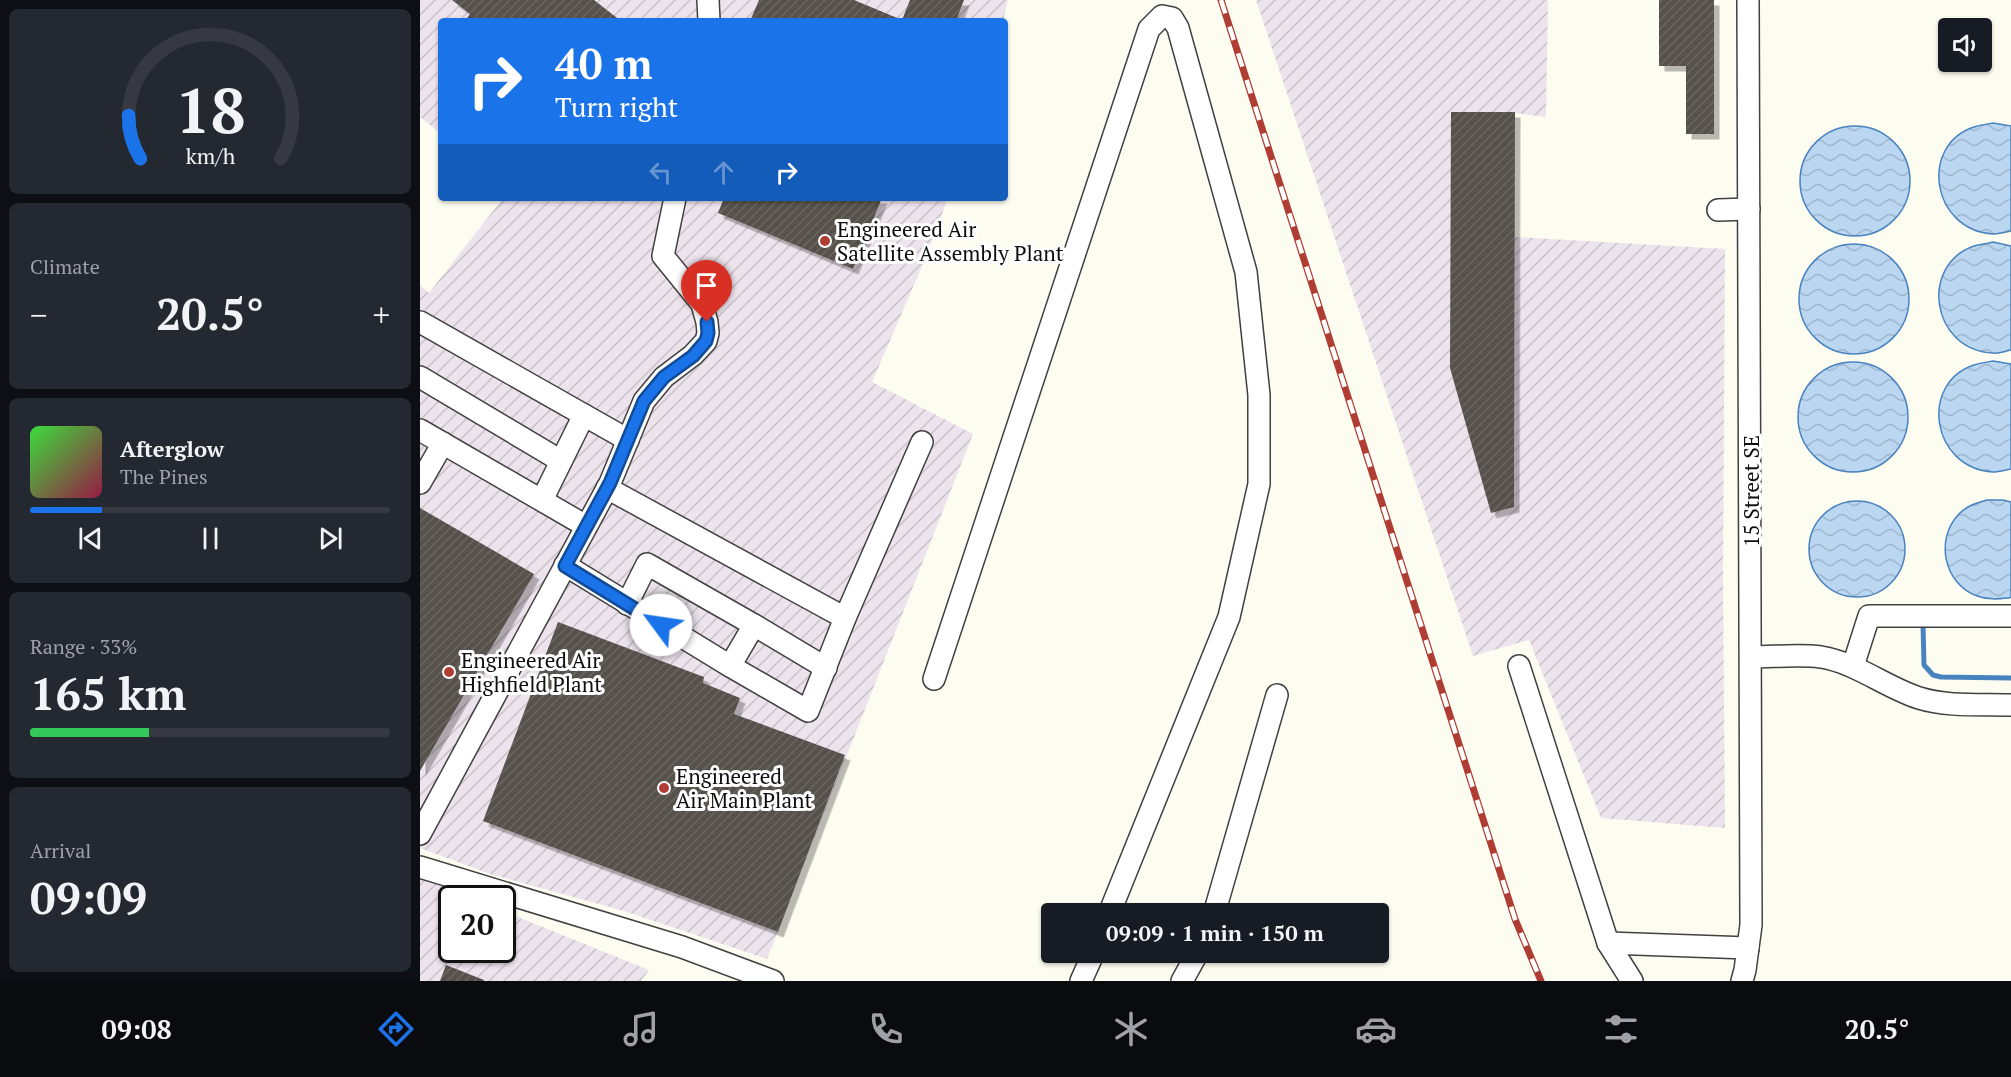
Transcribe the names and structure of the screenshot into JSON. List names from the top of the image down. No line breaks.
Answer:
{"streets":{"street":["15 Street SE"]},"places":["Engineered Air Satellite Assembly Plant","Engineered Air Highfield Plant","Engineered Air Main Plant"],"page":{"turn":["40 m","Turn right"],"tile":["Climate",["Range · 33%","165 km"],["Arrival","09:09"]],"heat":["−","20.5°","+"],"song":["Afterglow","The Pines"],"limit":"20","trip":"09:09 · 1 min · 150 m","tabs":["09:08","20.5°"],"gauge":["18","km/h"]}}
